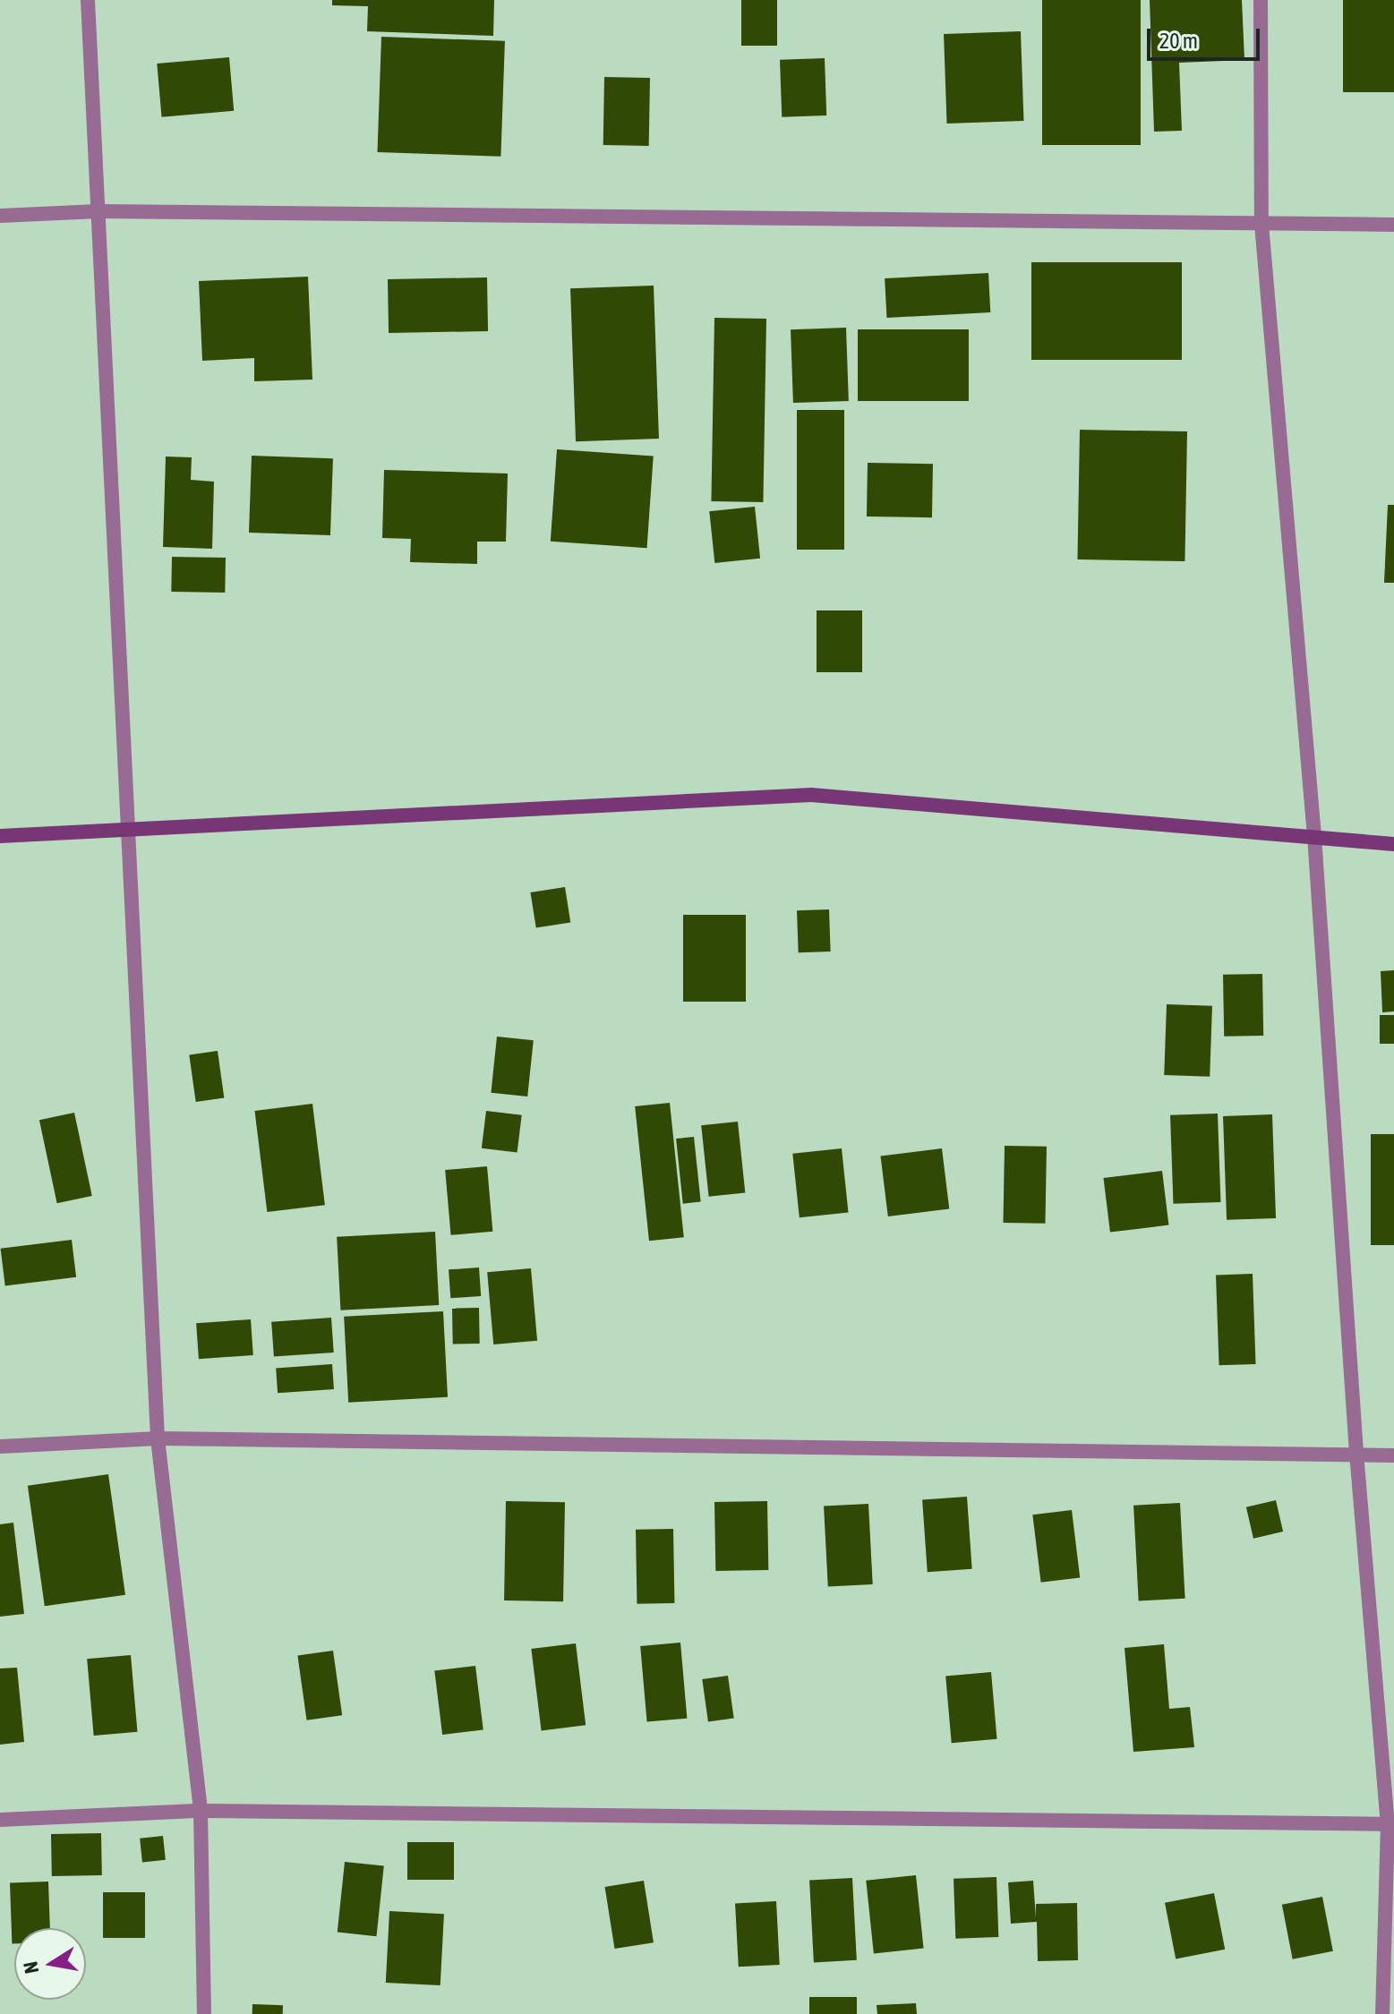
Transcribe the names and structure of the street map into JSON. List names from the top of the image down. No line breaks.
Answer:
{"scale_bar":"20 m","north":"left"}
